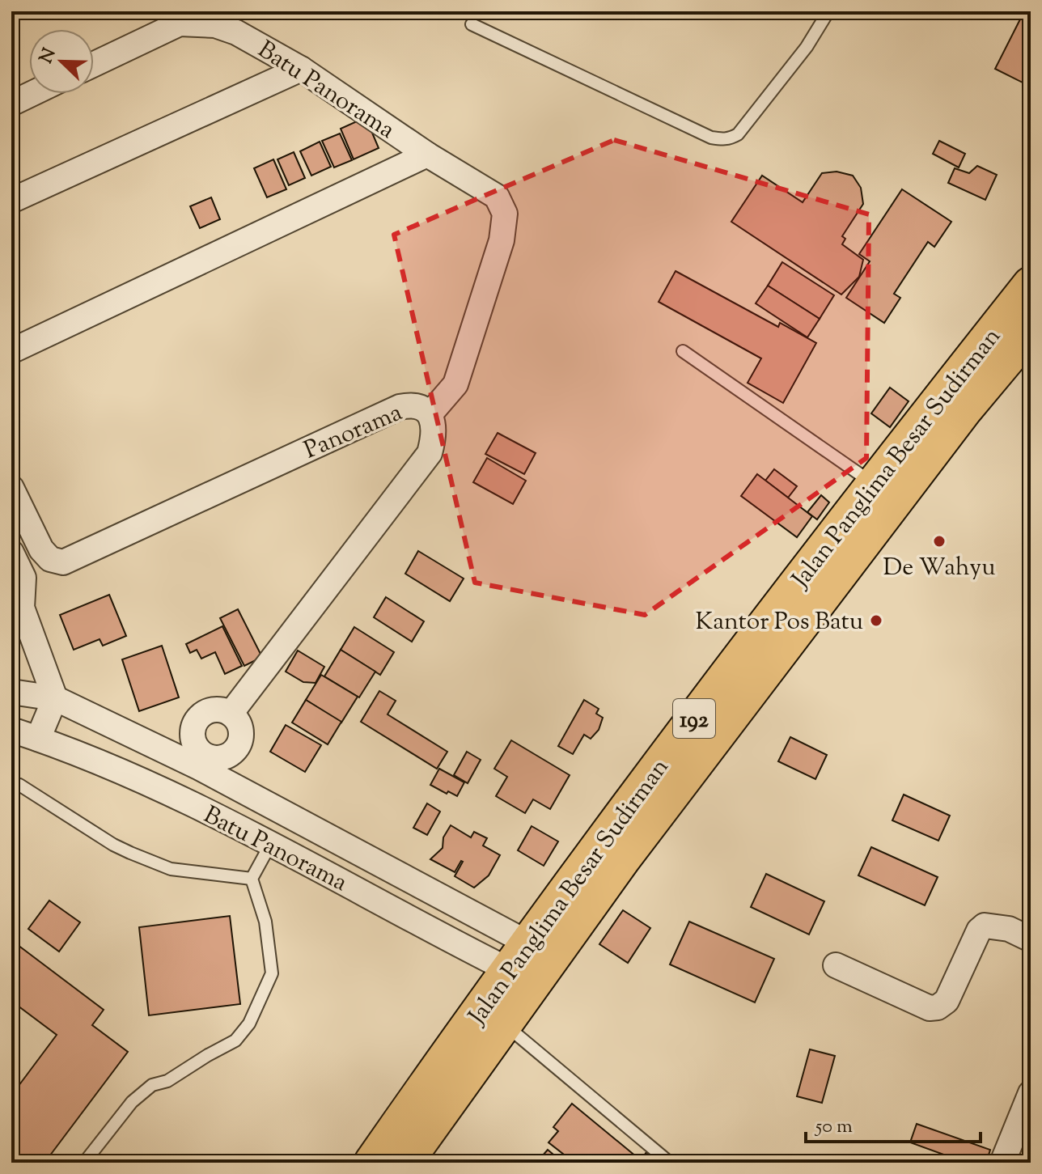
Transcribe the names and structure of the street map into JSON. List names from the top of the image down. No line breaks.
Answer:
{"streets":{"main road":["Jalan Panglima Besar Sudirman","192"],"street":["Batu Panorama","Panorama"]},"crossings":[["Batu Panorama","Panorama"],["Batu Panorama","Jalan Panglima Besar Sudirman"]],"places":["De Wahyu","Kantor Pos Batu"],"scale_bar":"50 m","north":"top left"}
